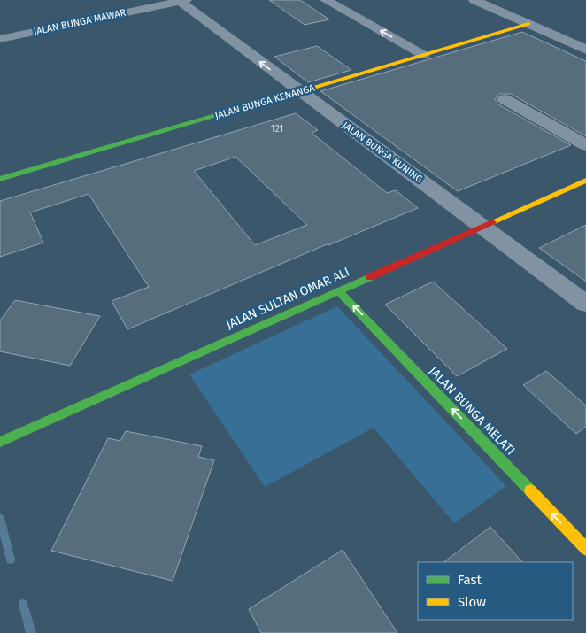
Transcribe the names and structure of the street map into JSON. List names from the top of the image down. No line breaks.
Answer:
{"streets":{"street":["JALAN BUNGA MAWAR","JALAN BUNGA KENANGA","JALAN BUNGA KUNING","JALAN SULTAN OMAR ALI","JALAN BUNGA MELATI"]},"crossings":[["JALAN BUNGA MAWAR","JALAN BUNGA KUNING"],["JALAN BUNGA KENANGA","JALAN BUNGA KUNING"],["JALAN BUNGA KUNING","JALAN SULTAN OMAR ALI"],["JALAN SULTAN OMAR ALI","JALAN BUNGA MELATI"]],"one_way":["JALAN BUNGA MELATI"],"house_numbers":["121"],"legend":["Fast","Slow"]}
